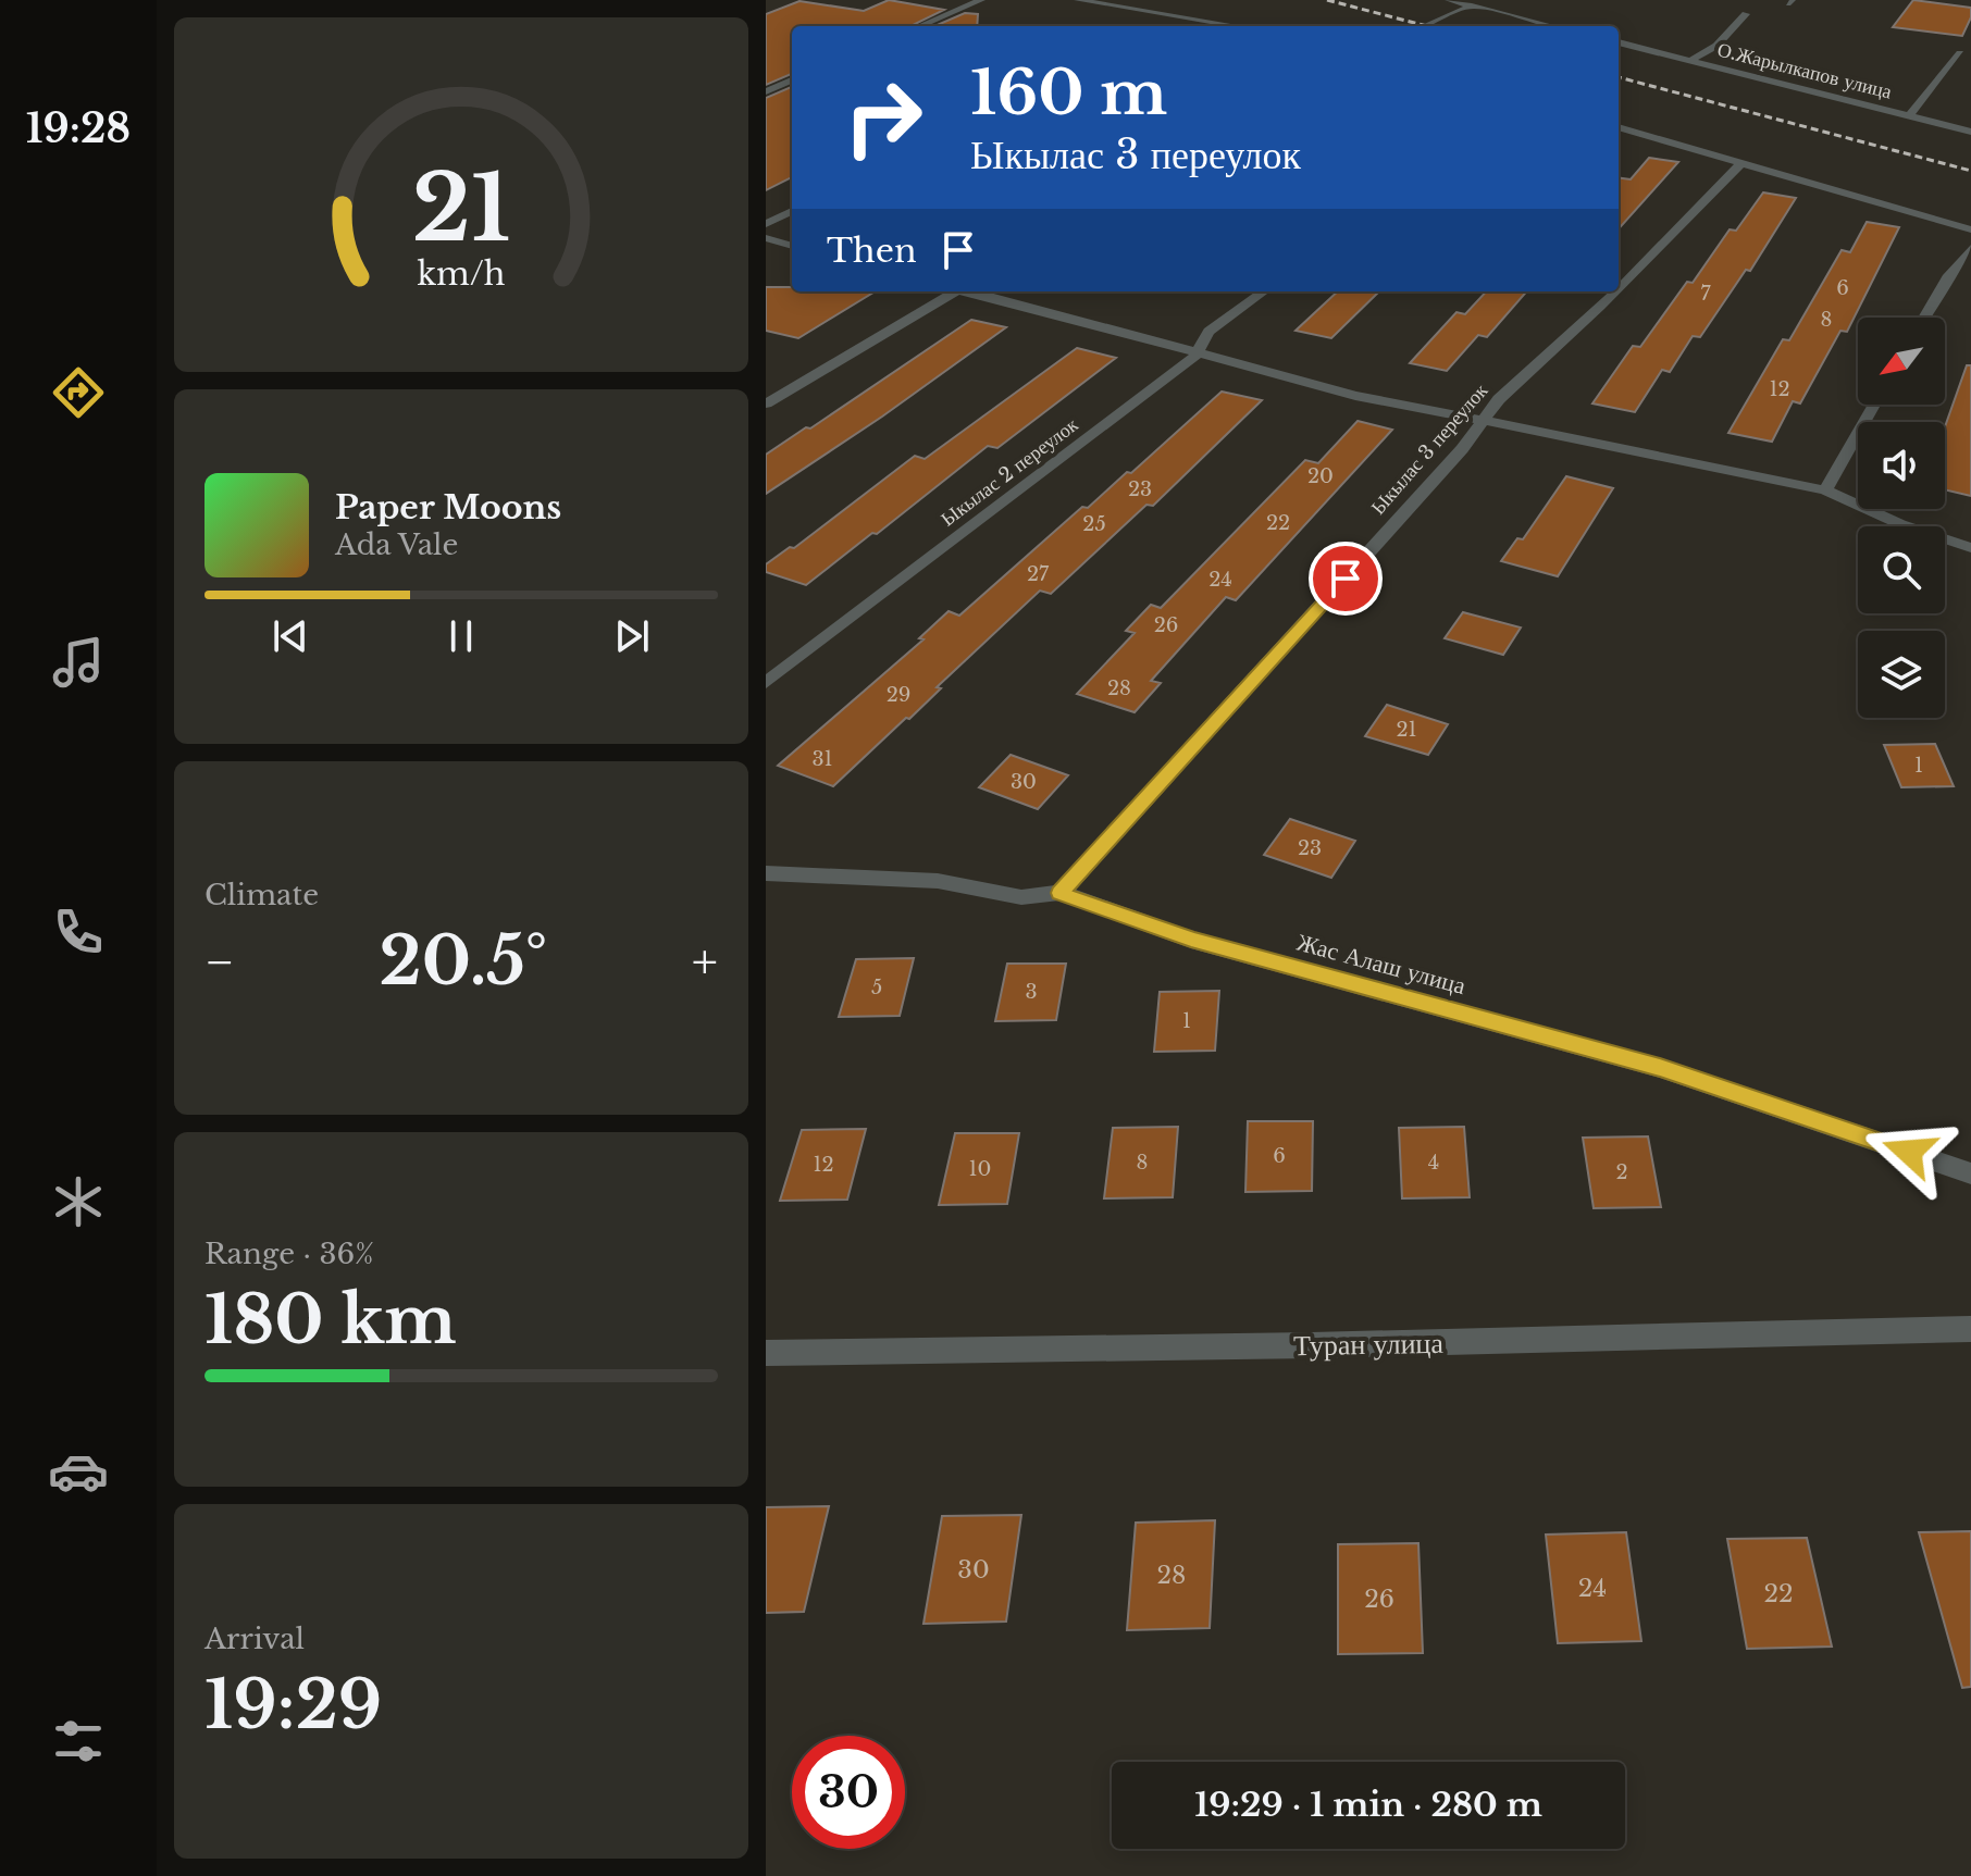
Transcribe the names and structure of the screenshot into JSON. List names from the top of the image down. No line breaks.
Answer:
{"streets":{"street":["О.Жарылкапов улица","Ыкылас 3 переулок","Ыкылас 2 переулок","Жас Алаш улица","Туран улица"]},"crossings":[["Ыкылас 3 переулок","Жас Алаш улица"]],"house_numbers":["6","7","8","12","20","23","22","25","27","24","26","28","29","21","31","1","30","23","5","3","1","6","8","4","12","10","2","30","28","24","22","26"],"north":"bottom left","page":{"tabs":"19:28","turn":["160 m","Ыкылас 3 переулок"],"then":"Then","song":["Paper Moons","Ada Vale"],"tile":["Climate",["Range · 36%","180 km"],["Arrival","19:29"]],"heat":["−","20.5°","+"],"limit":"30","trip":"19:29 · 1 min · 280 m","gauge":["21","km/h"]}}
